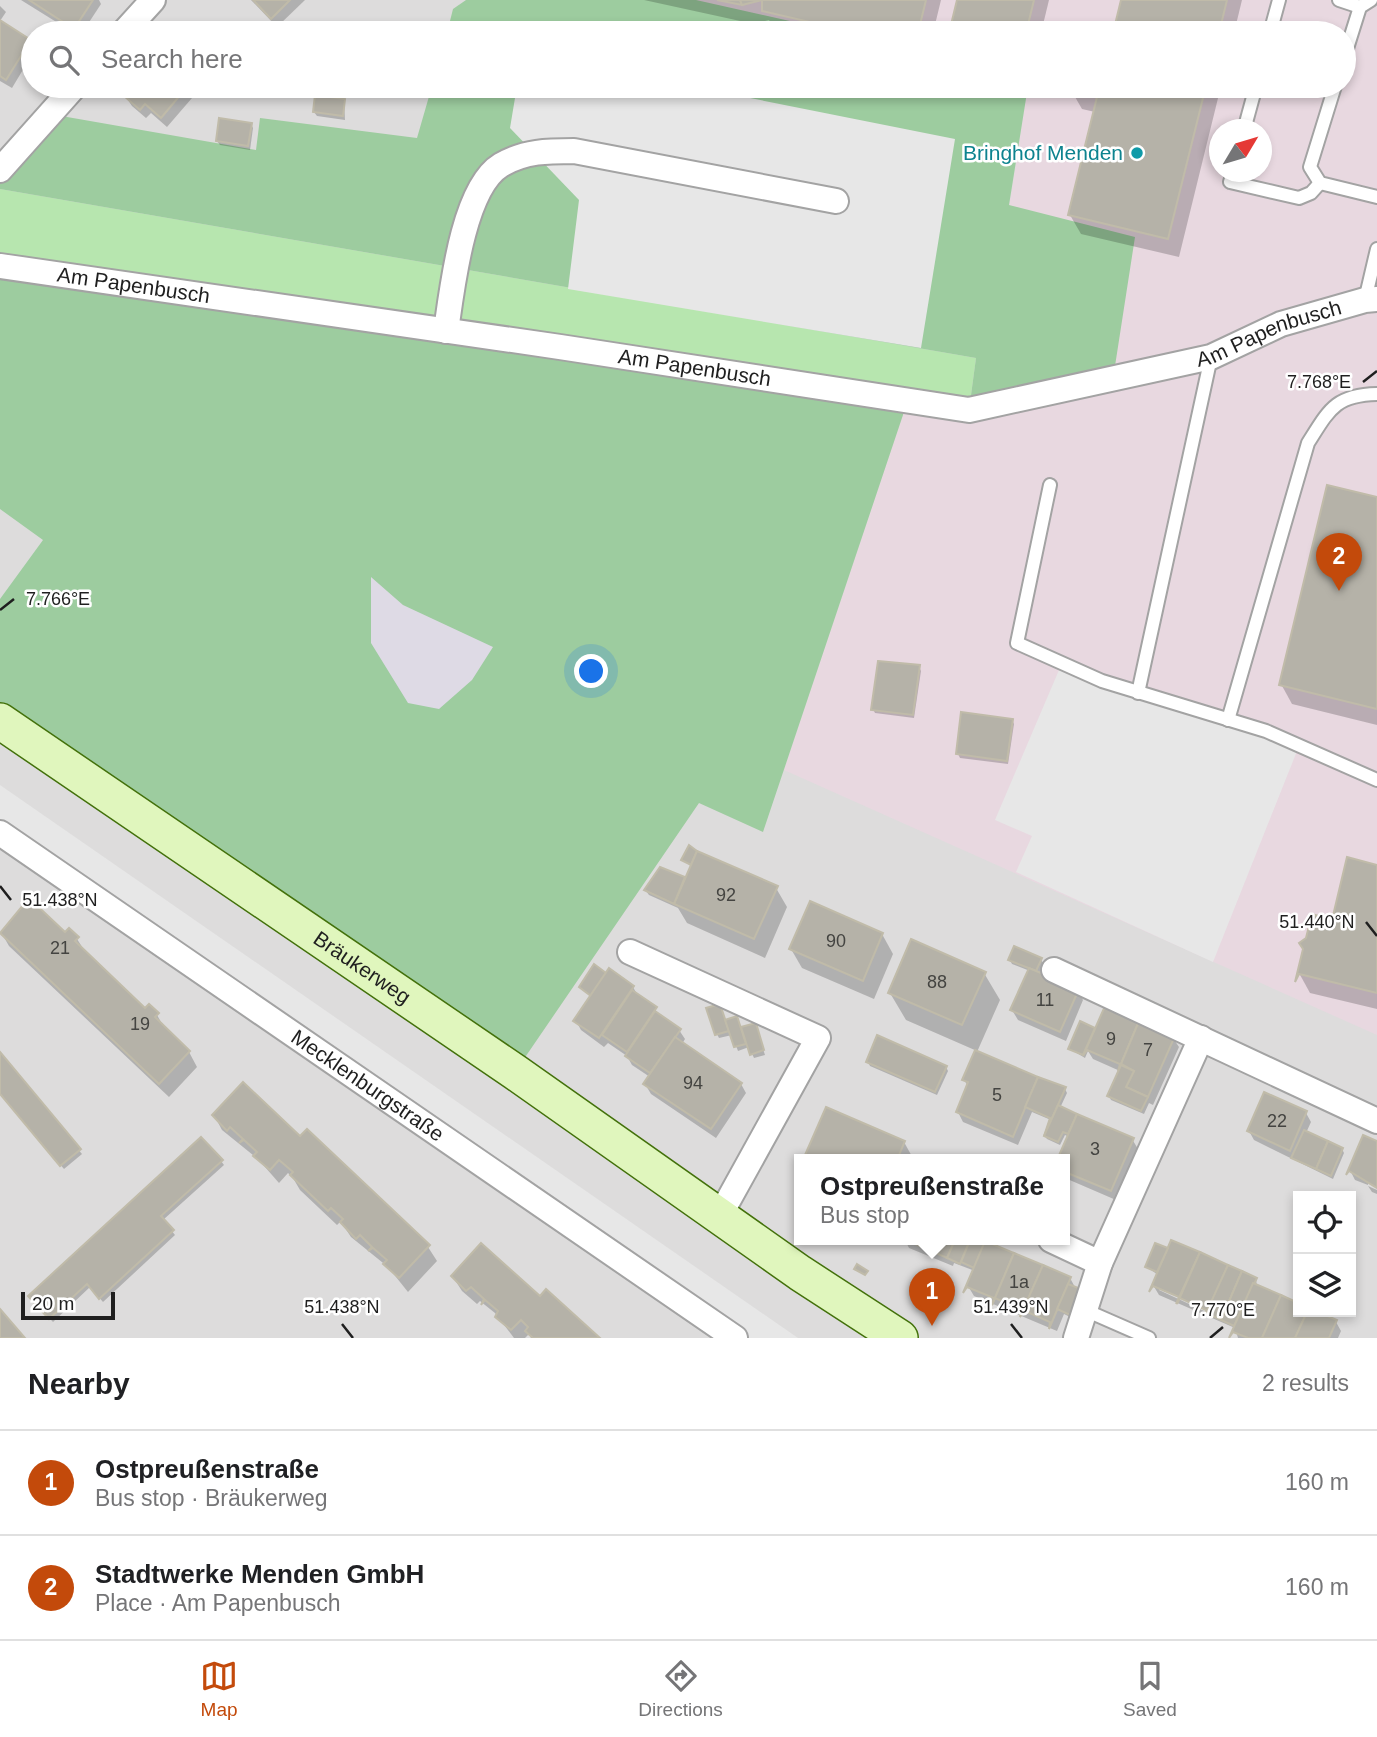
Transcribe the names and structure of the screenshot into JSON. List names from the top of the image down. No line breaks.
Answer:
{"streets":{"main road":["Bräukerweg"],"street":["Am Papenbusch","Mecklenburgstraße"]},"places":["Bringhof Menden"],"house_numbers":["92","90","21","88","11","19","9","7","94","5","22","3","1a"],"scale_bar":"20 m","north":"top right","page":{"search":"Search here","pins":["2","1"],"popup":["Ostpreußenstraße","Bus stop"],"scale":"20 m","heading":["Nearby","2 results"],"list":[{"mark":"1","name":"Ostpreußenstraße","note":"Bus stop · Bräukerweg","value":"160 m"},{"mark":"2","name":"Stadtwerke Menden GmbH","note":"Place · Am Papenbusch","value":"160 m"}],"nav":["Map","Directions","Saved"]},"coordinates":["7.768°E","7.766°E","51.438°N","51.440°N","51.439°N","7.770°E"]}
